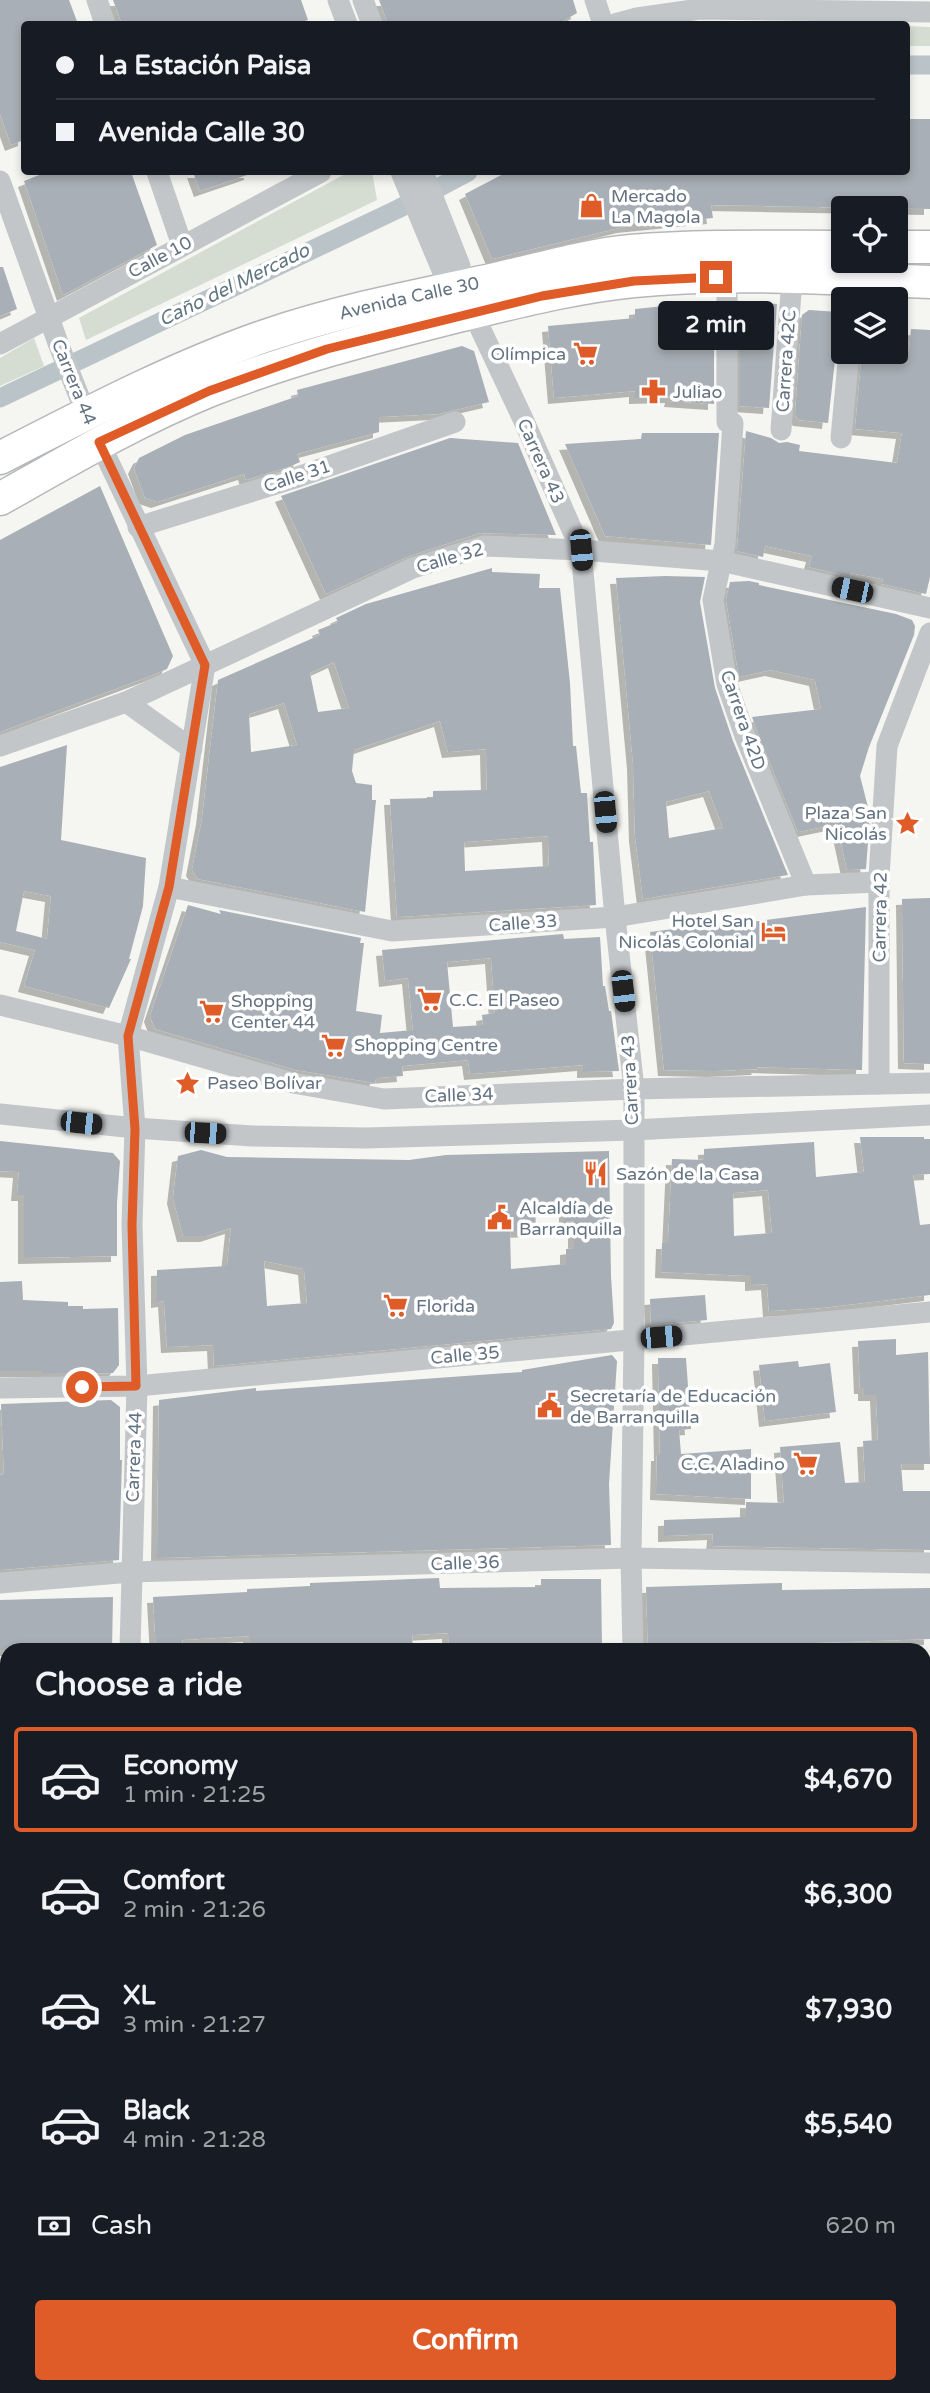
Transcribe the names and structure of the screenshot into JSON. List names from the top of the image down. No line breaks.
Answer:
{"streets":{"highway":["Avenida Calle 30"],"street":["Calle 10","Carrera 42C","Carrera 44","Carrera 43","Calle 31","Calle 32","Carrera 42D","Carrera 42","Calle 33","Calle 34","Calle 35","Calle 36"]},"crossings":[["Calle 10","Carrera 44"],["Avenida Calle 30","Carrera 44"],["Avenida Calle 30","Carrera 43"],["Carrera 44","Calle 31"],["Carrera 44","Calle 32"],["Carrera 44","Calle 33"],["Carrera 44","Calle 34"],["Carrera 44","Calle 35"],["Carrera 44","Calle 36"],["Carrera 43","Calle 32"],["Carrera 43","Calle 33"],["Carrera 43","Calle 34"],["Carrera 43","Calle 35"],["Carrera 43","Calle 36"],["Calle 32","Carrera 42D"],["Carrera 42D","Calle 33"],["Carrera 42","Calle 33"],["Carrera 42","Calle 34"]],"water":["Caño del Mercado"],"places":{"shop":["Mercado La Magola"],"supermarket":["Olímpica","C.C. El Paseo","Shopping Center 44","Shopping Centre","Florida","C.C. Aladino"],"pharmacy":["Juliao"],"place":["Plaza San Nicolás","Paseo Bolívar"],"hotel":["Hotel San Nicolás Colonial"],"restaurant":["Sazón de la Casa"],"public building":["Alcaldía de Barranquilla","Secretaría de Educación de Barranquilla"]},"page":{"banner":["La Estación Paisa","Avenida Calle 30"],"bubble":"2 min","heading":"Choose a ride","list":[{"name":"Economy","note":"1 min · 21:25","value":"$4,670"},{"name":"Comfort","note":"2 min · 21:26","value":"$6,300"},{"name":"XL","note":"3 min · 21:27","value":"$7,930"},{"name":"Black","note":"4 min · 21:28","value":"$5,540"}],"pay":["Cash","620 m"],"buttons":"Confirm"}}
